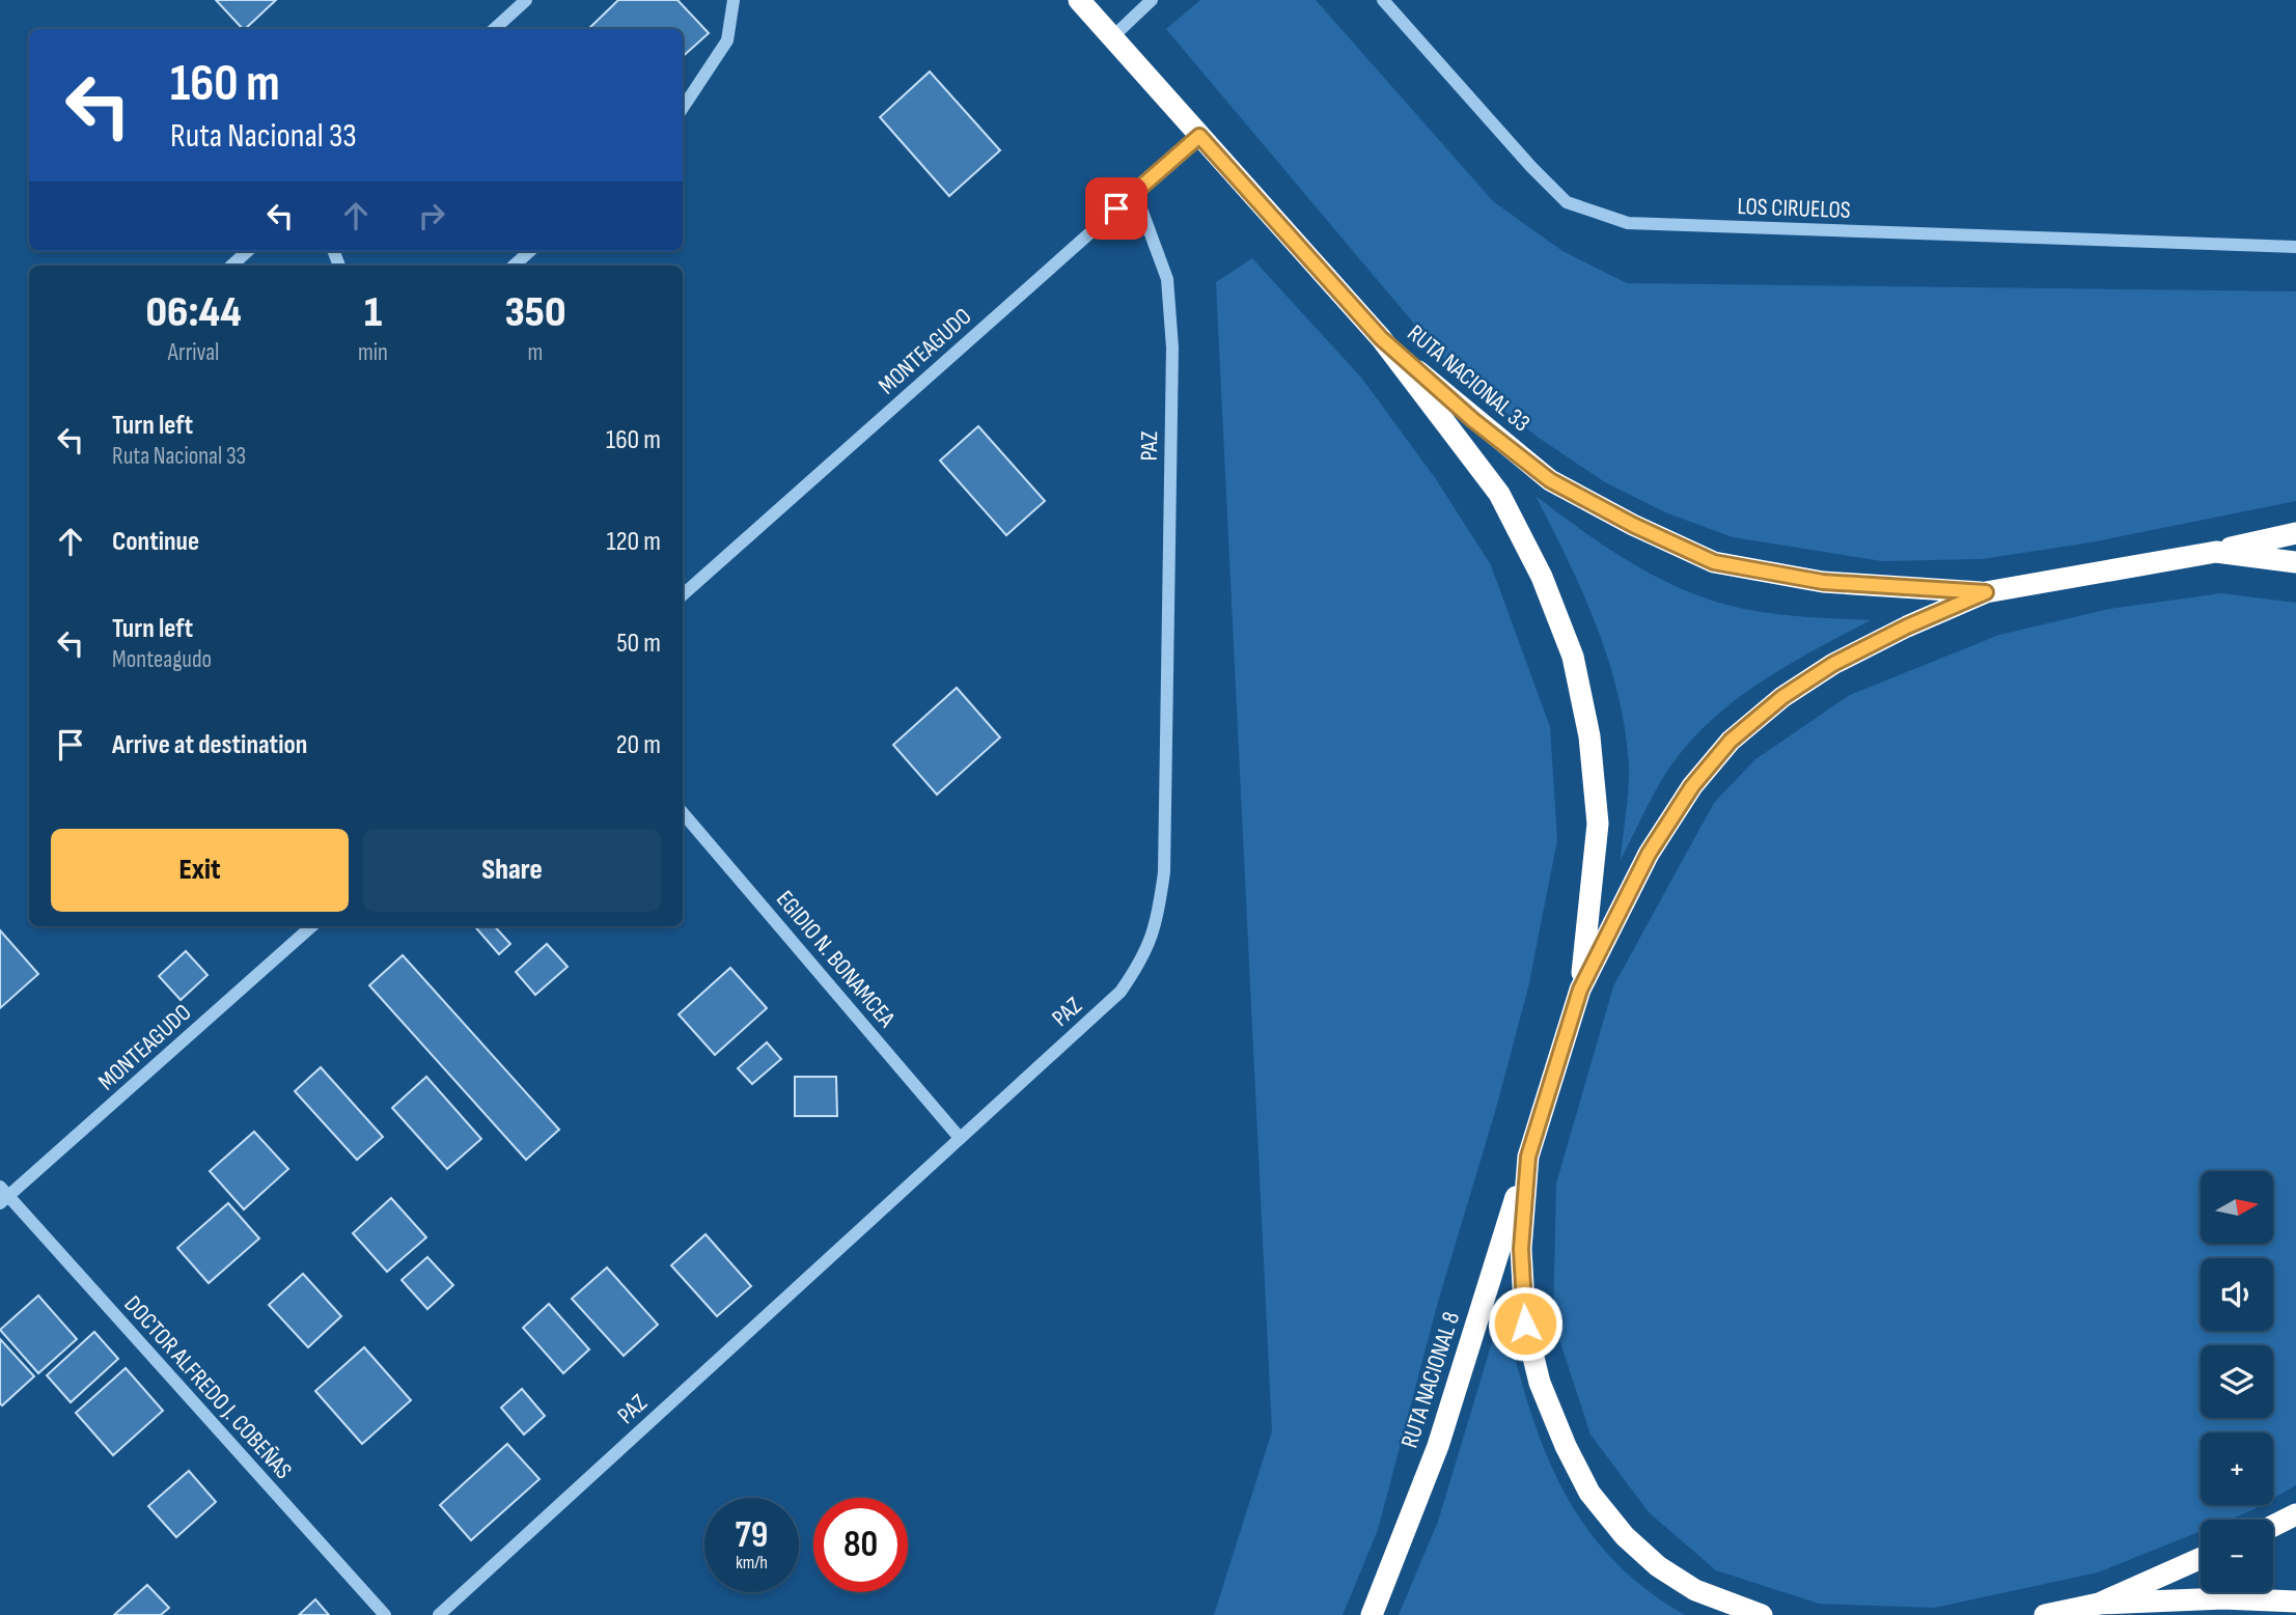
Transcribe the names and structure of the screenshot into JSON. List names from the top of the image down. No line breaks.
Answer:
{"streets":{"highway":["RUTA NACIONAL 33","RUTA NACIONAL 8"],"street":["LOS CIRUELOS","MONTEAGUDO","PAZ","EGIDIO N. BONAMCEA","DOCTOR ALFREDO J. COBEÑAS"]},"crossings":[["MONTEAGUDO","PAZ"],["MONTEAGUDO","DOCTOR ALFREDO J. COBEÑAS"],["PAZ","EGIDIO N. BONAMCEA"]],"north":"right","page":{"turn":["160 m","Ruta Nacional 33"],"eta":["06:44","Arrival","1","min","350","m"],"list":[{"name":"Turn left","note":"Ruta Nacional 33","value":"160 m"},{"name":"Continue","value":"120 m"},{"name":"Turn left","note":"Monteagudo","value":"50 m"},{"name":"Arrive at destination","value":"20 m"}],"buttons":["Exit","Share"],"map_buttons":["+","−"],"speed":"79 km/h","limit":"80"}}
